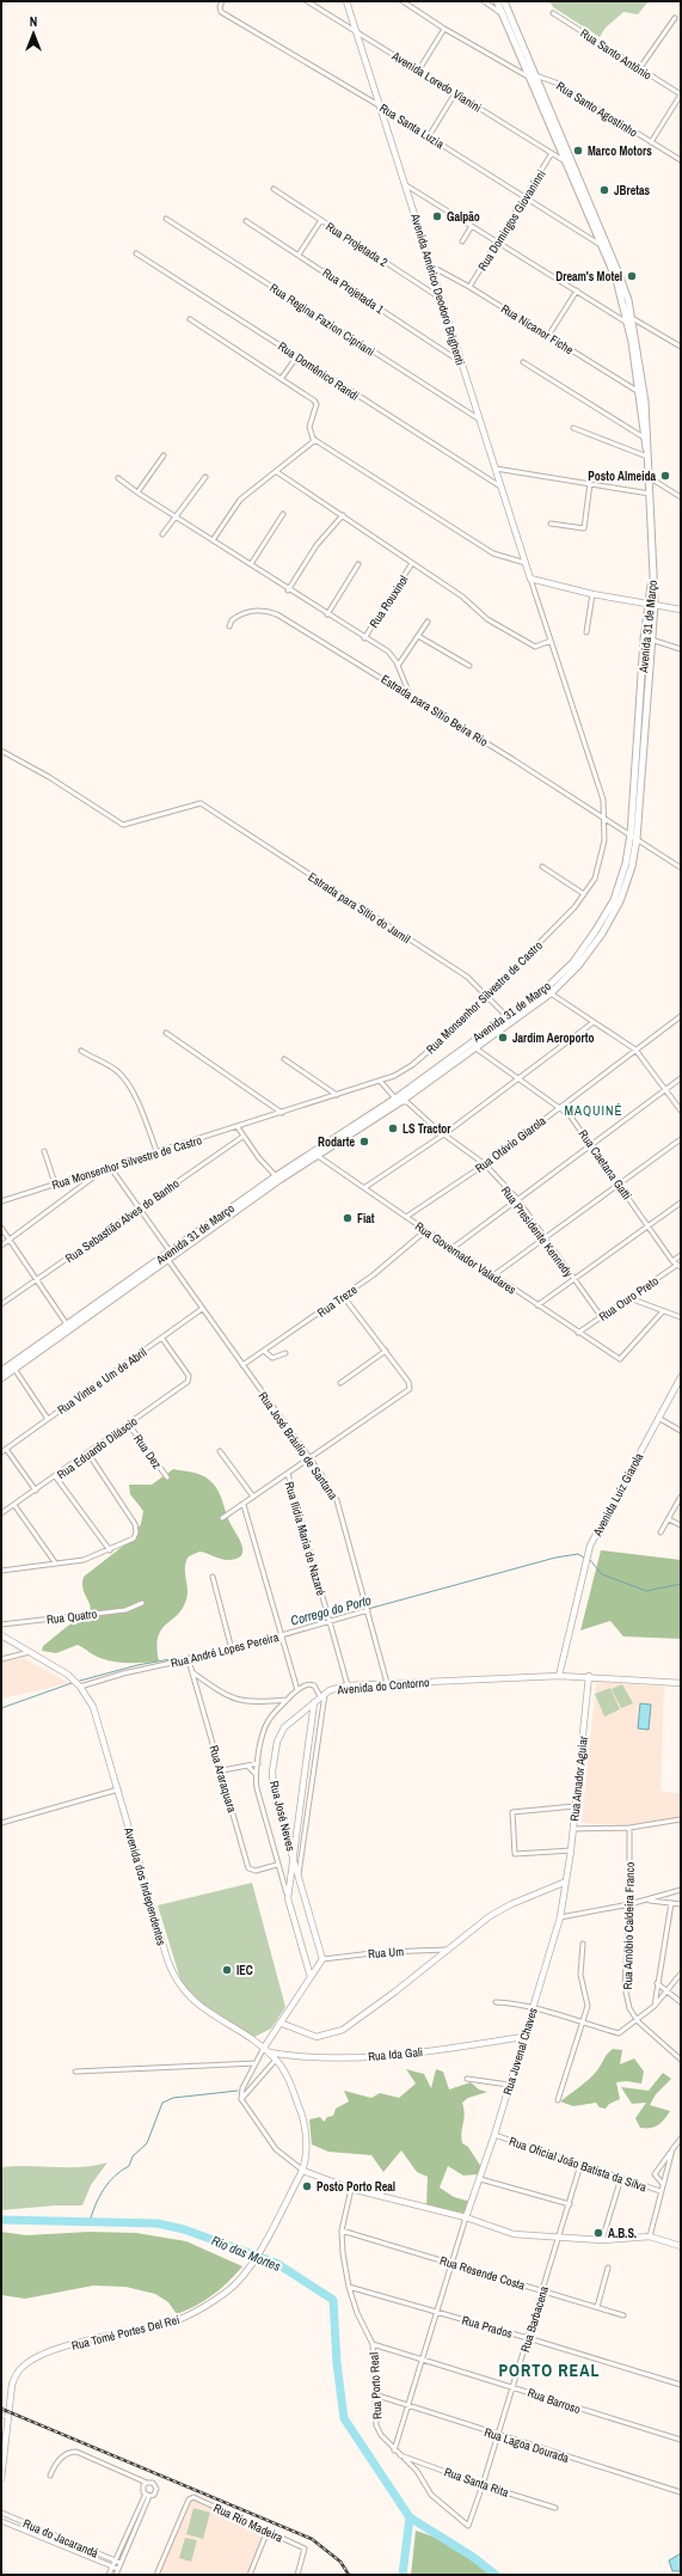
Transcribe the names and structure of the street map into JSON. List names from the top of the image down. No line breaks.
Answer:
{"streets":{"main road":["Avenida 31 de Março"],"street":["Rua Santo Antônio","Avenida Loredo Vianini","Rua Santo Agostinho","Rua Santa Luzia","Rua Domingos Giovaninni","Rua Projetada 2","Avenida Américo Deodoro Brighenti","Rua Projetada 1","Rua Regina Fazion Cipriani","Rua Nicanor Fiche","Rua Domênico Randi","Rua Rouxinol","Estrada para Sítio Beira Rio","Estrada para Sítio do Jamil","Rua Monsenhor Silvestre de Castro","Rua Otávio Giarola","Rua Caetana Gatti","Rua Sebastião Alves do Banho","Rua Presidente Kennedy","Rua Governador Valadares","Rua Ouro Preto","Rua Treze","Rua Vinte e Um de Abril","Rua José Bráulio de Santana","Rua Eduardo Diláscio","Rua Dez","Avenida Luiz Giarola","Rua Ilídia Maria de Nazaré","Rua Quatro","Rua André Lopes Pereira","Avenida do Contorno","Rua Araraquara","Rua Amador Aguiar","Rua José Neves","Avenida dos Independentes","Rua Arnóbio Caldeira Franco","Rua Um","Rua Juvenal Chaves","Rua Ida Gali","Rua Oficial João Batista da Silva","Rua Resende Costa","Rua Barbacena","Rua Prados","Rua Tomé Portes Del Rei","Rua Porto Real","Rua Barroso","Rua Lagoa Dourada","Rua Santa Rita","Rua Rio Madeira","Rua do Jacarandá"]},"crossings":[["Avenida Loredo Vianini","Rua Domingos Giovaninni"],["Avenida Loredo Vianini","Avenida Américo Deodoro Brighenti"],["Rua Santa Luzia","Rua Domingos Giovaninni"],["Rua Santa Luzia","Avenida Américo Deodoro Brighenti"],["Rua Domingos Giovaninni","Rua Nicanor Fiche"],["Rua Projetada 2","Avenida Américo Deodoro Brighenti"],["Avenida Américo Deodoro Brighenti","Rua Projetada 1"],["Avenida Américo Deodoro Brighenti","Rua Regina Fazion Cipriani"],["Avenida Américo Deodoro Brighenti","Rua Nicanor Fiche"],["Avenida Américo Deodoro Brighenti","Rua Domênico Randi"],["Avenida Américo Deodoro Brighenti","Rua Monsenhor Silvestre de Castro"],["Avenida 31 de Março","Estrada para Sítio Beira Rio"],["Avenida 31 de Março","Estrada para Sítio do Jamil"],["Avenida 31 de Março","Rua Caetana Gatti"],["Avenida 31 de Março","Rua Presidente Kennedy"],["Avenida 31 de Março","Rua Governador Valadares"],["Avenida 31 de Março","Rua José Bráulio de Santana"],["Estrada para Sítio Beira Rio","Rua Monsenhor Silvestre de Castro"],["Estrada para Sítio do Jamil","Rua Monsenhor Silvestre de Castro"],["Rua Monsenhor Silvestre de Castro","Rua Presidente Kennedy"],["Rua Otávio Giarola","Rua Caetana Gatti"],["Rua Otávio Giarola","Rua Presidente Kennedy"],["Rua Otávio Giarola","Rua Governador Valadares"],["Rua Caetana Gatti","Rua Ouro Preto"],["Rua Presidente Kennedy","Rua Ouro Preto"],["Rua Governador Valadares","Rua Ouro Preto"],["Rua Governador Valadares","Rua Treze"],["Rua Treze","Rua José Bráulio de Santana"],["Rua Vinte e Um de Abril","Rua José Bráulio de Santana"],["Rua Vinte e Um de Abril","Rua Eduardo Diláscio"],["Rua José Bráulio de Santana","Rua André Lopes Pereira"],["Rua José Bráulio de Santana","Avenida do Contorno"],["Rua Eduardo Diláscio","Rua Dez"],["Avenida Luiz Giarola","Avenida do Contorno"],["Rua Ilídia Maria de Nazaré","Rua André Lopes Pereira"],["Rua Ilídia Maria de Nazaré","Avenida do Contorno"],["Rua André Lopes Pereira","Rua Araraquara"],["Rua André Lopes Pereira","Avenida dos Independentes"],["Avenida do Contorno","Rua Amador Aguiar"],["Avenida do Contorno","Rua José Neves"],["Rua Amador Aguiar","Rua Juvenal Chaves"],["Avenida dos Independentes","Rua Ida Gali"],["Avenida dos Independentes","Rua Tomé Portes Del Rei"],["Rua Juvenal Chaves","Rua Ida Gali"],["Rua Juvenal Chaves","Rua Oficial João Batista da Silva"],["Rua Oficial João Batista da Silva","Rua Barbacena"],["Rua Resende Costa","Rua Barbacena"],["Rua Resende Costa","Rua Porto Real"],["Rua Barbacena","Rua Prados"],["Rua Barbacena","Rua Porto Real"],["Rua Barbacena","Rua Barroso"],["Rua Barbacena","Rua Lagoa Dourada"],["Rua Barbacena","Rua Santa Rita"],["Rua Prados","Rua Porto Real"],["Rua Porto Real","Rua Barroso"],["Rua Porto Real","Rua Lagoa Dourada"],["Rua Porto Real","Rua Santa Rita"]],"districts":["MAQUINÉ","PORTO REAL"],"water":["Corrego do Porto","Rio das Mortes"],"places":["Marco Motors","JBretas","Galpão","Dream's Motel","Posto Almeida","Jardim Aeroporto","LS Tractor","Rodarte","Fiat","IEC","Posto Porto Real","A.B.S."],"north":"top"}
